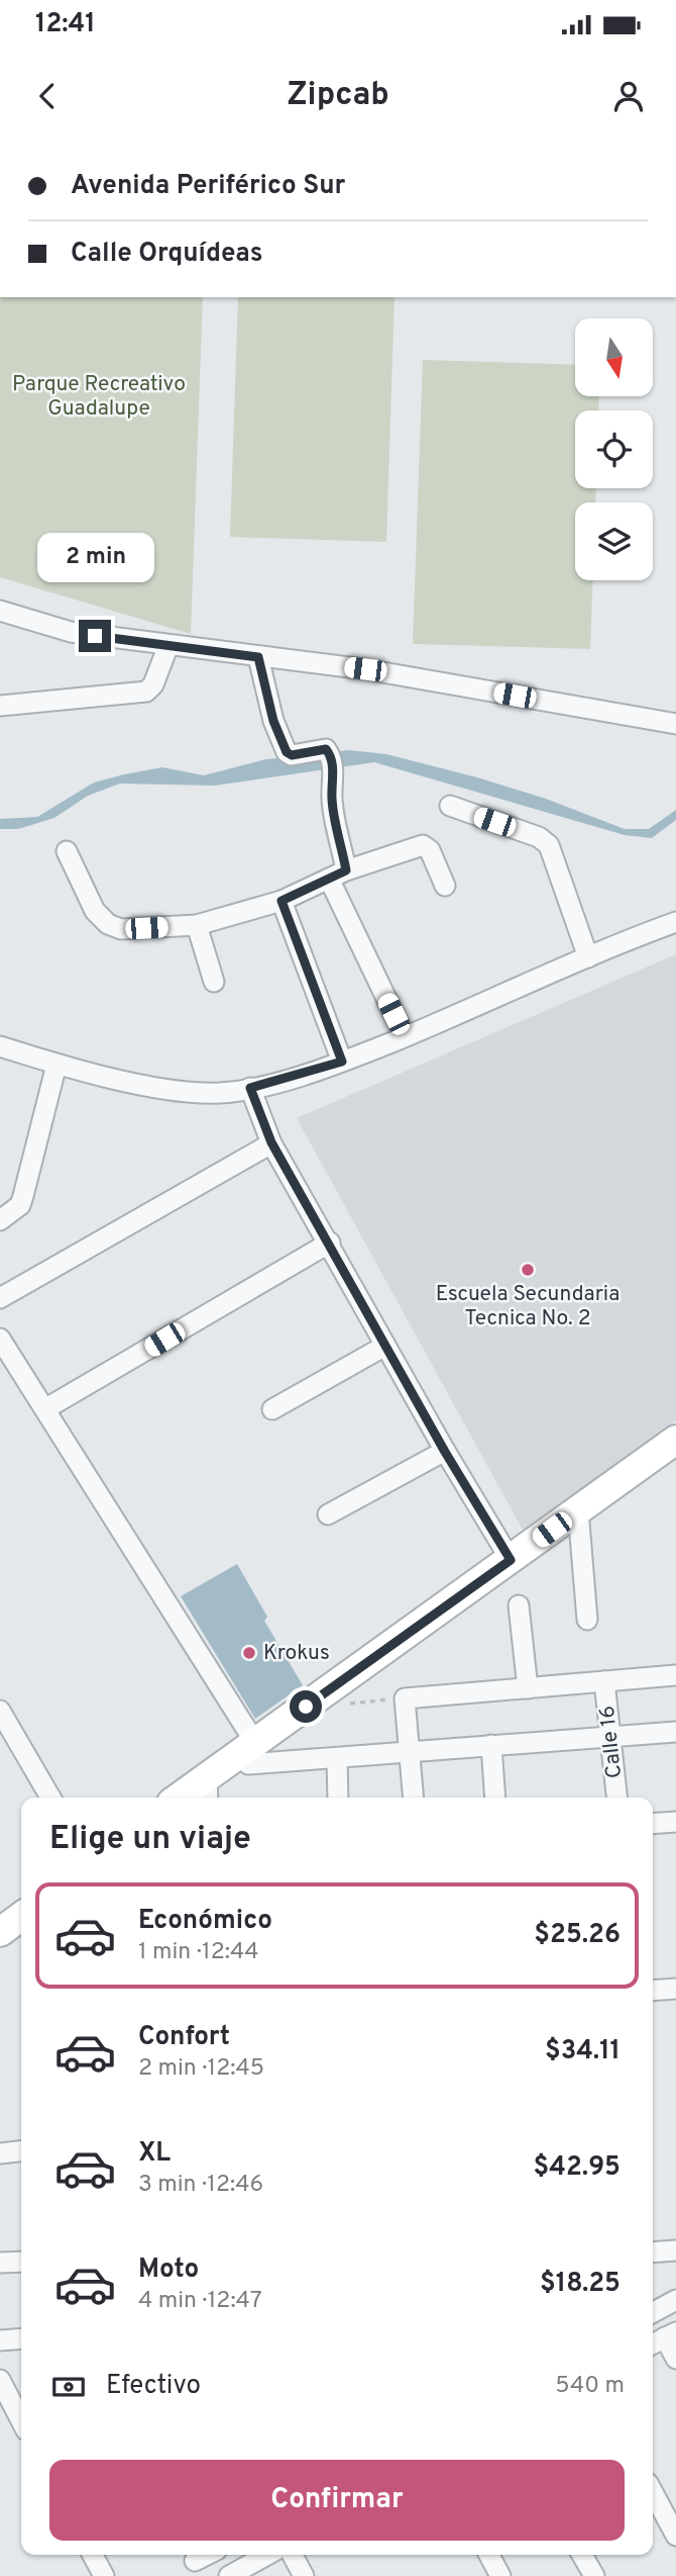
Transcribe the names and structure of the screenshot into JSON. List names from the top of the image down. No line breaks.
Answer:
{"streets":{"street":["Calle 16"]},"parks":["Parque Recreativo Guadalupe"],"places":["Escuela Secundaria Tecnica No. 2","Krokus"],"north":"bottom","page":{"status":"12:41","header":"Zipcab","banner":["Avenida Periférico Sur","Calle Orquídeas"],"bubble":"2 min","heading":"Elige un viaje","list":[{"name":"Económico","note":"1 min · 12:44","value":"$25.26"},{"name":"Confort","note":"2 min · 12:45","value":"$34.11"},{"name":"XL","note":"3 min · 12:46","value":"$42.95"},{"name":"Moto","note":"4 min · 12:47","value":"$18.25"}],"pay":["Efectivo","540 m"],"buttons":"Confirmar"}}
